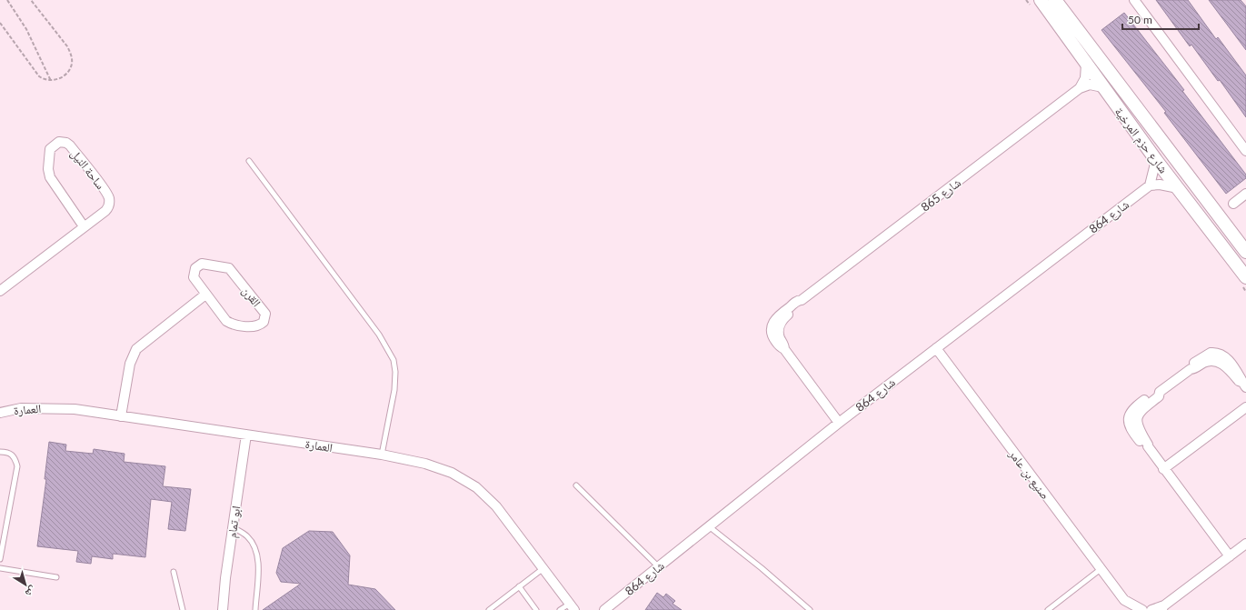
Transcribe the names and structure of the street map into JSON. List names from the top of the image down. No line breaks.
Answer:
{"streets":{"street":["شارع حزم المرخية","ساحة النيل","شارع 865","شارع 864","القرن","العمارة","صنيع بن عامر","ابو تمام"]},"crossings":[["شارع 865","شارع 864"],["شارع 864","صنيع بن عامر"],["العمارة","ابو تمام"]],"scale_bar":"50 m","north":"bottom right"}
